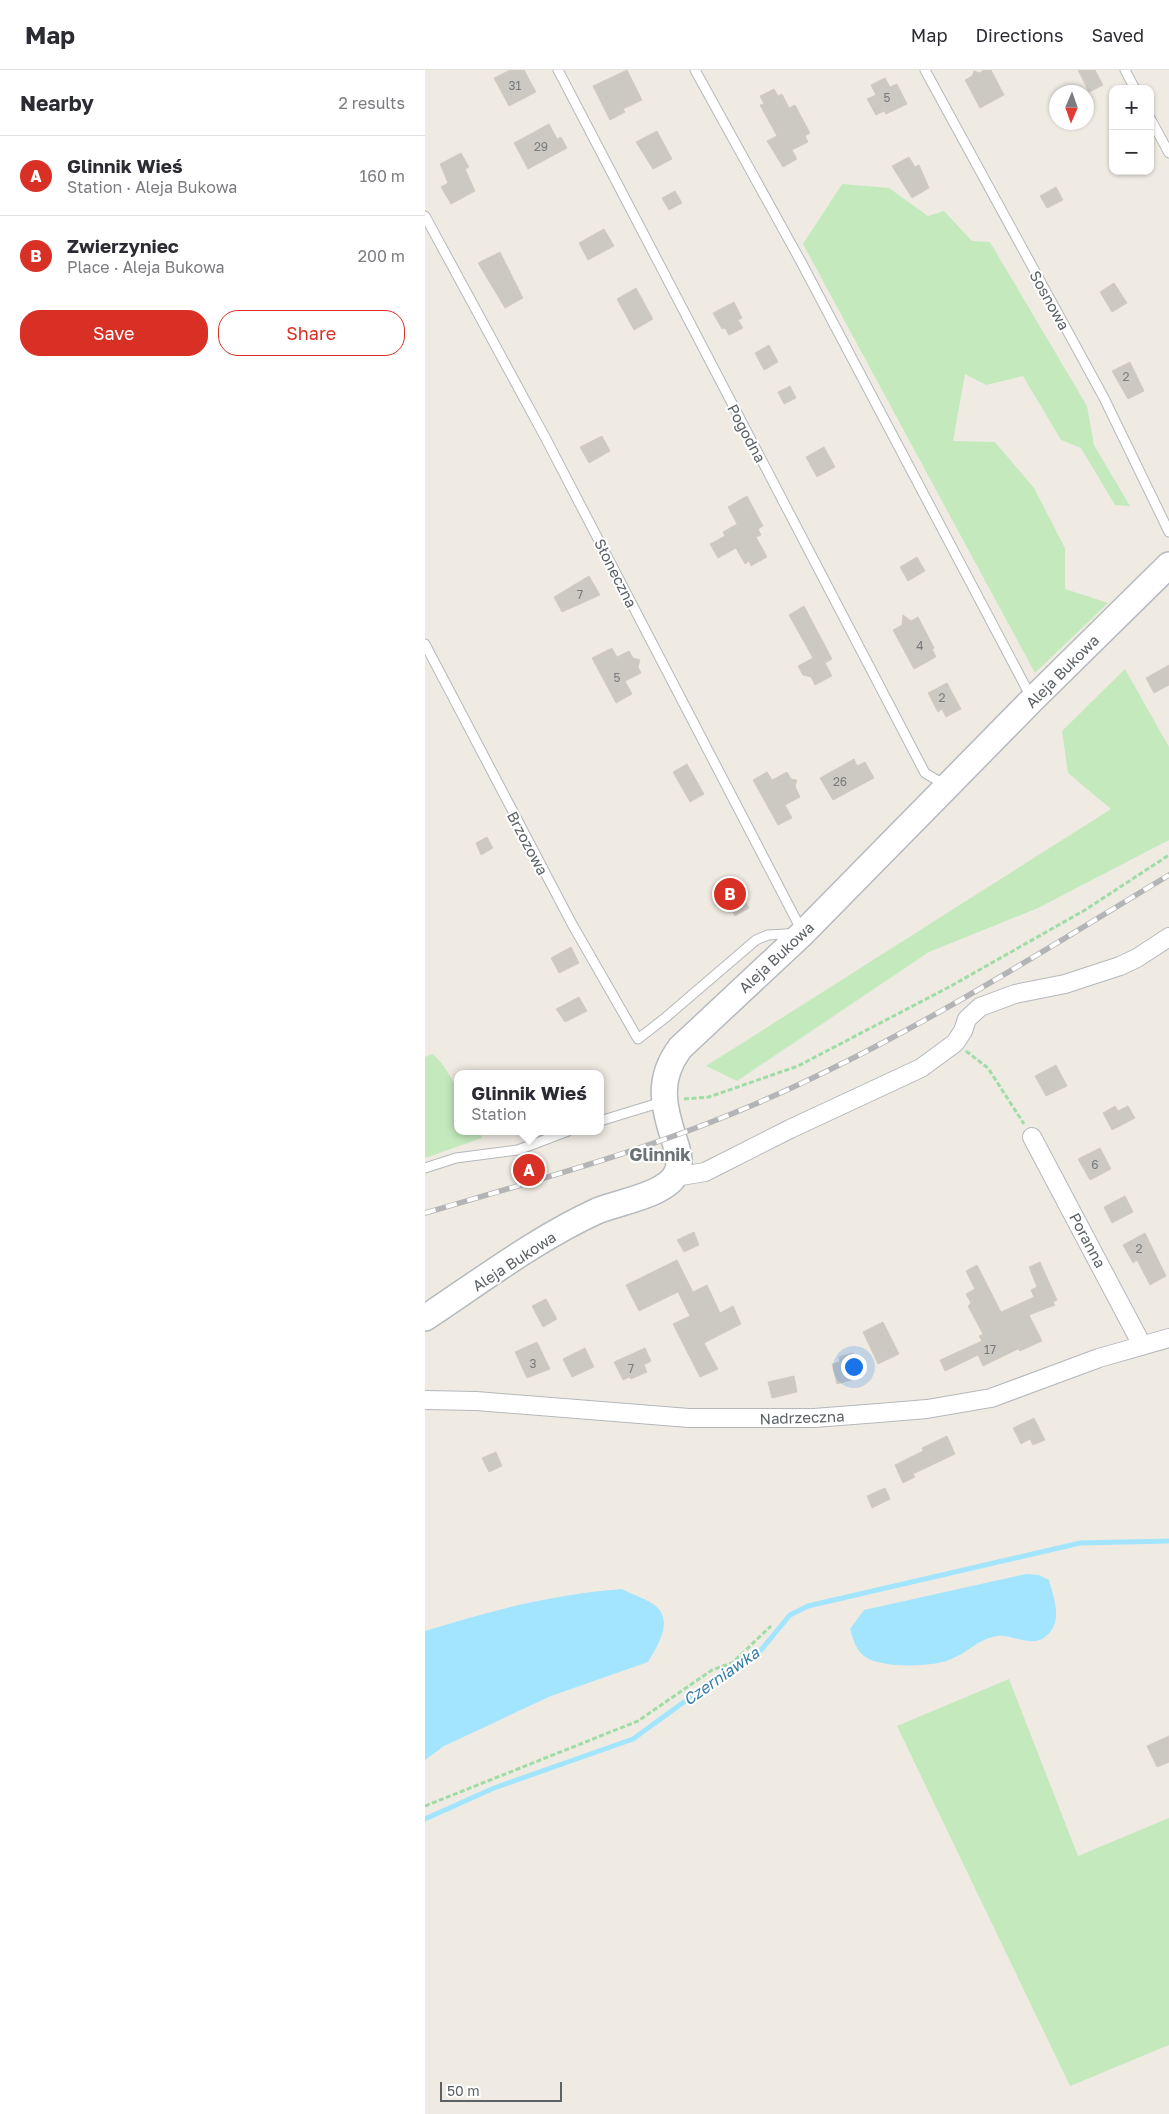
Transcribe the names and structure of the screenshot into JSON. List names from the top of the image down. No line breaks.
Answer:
{"streets":{"street":["Aleja Bukowa","Poranna","Nadrzeczna"],"lane":["Sosnowa","Pogodna","Słoneczna","Brzozowa"]},"crossings":[["Pogodna","Aleja Bukowa"],["Słoneczna","Aleja Bukowa"],["Słoneczna","Brzozowa"],["Aleja Bukowa","Brzozowa"],["Poranna","Nadrzeczna"]],"districts":["Glinnik"],"water":["Czerniawka"],"house_numbers":["31","5","29","2","7","4","5","2","26","6","2","17","3","7"],"scale_bar":"50 m","north":"bottom","page":{"header":"Map","nav":["Map","Directions","Saved"],"heading":["Nearby","2 results"],"map_buttons":["+","−"],"list":[{"mark":"A","name":"Glinnik Wieś","note":"Station · Aleja Bukowa","value":"160 m"},{"mark":"B","name":"Zwierzyniec","note":"Place · Aleja Bukowa","value":"200 m"}],"buttons":["Save","Share"],"pins":["B","A"],"popup":["Glinnik Wieś","Station"],"scale":"50 m"}}
